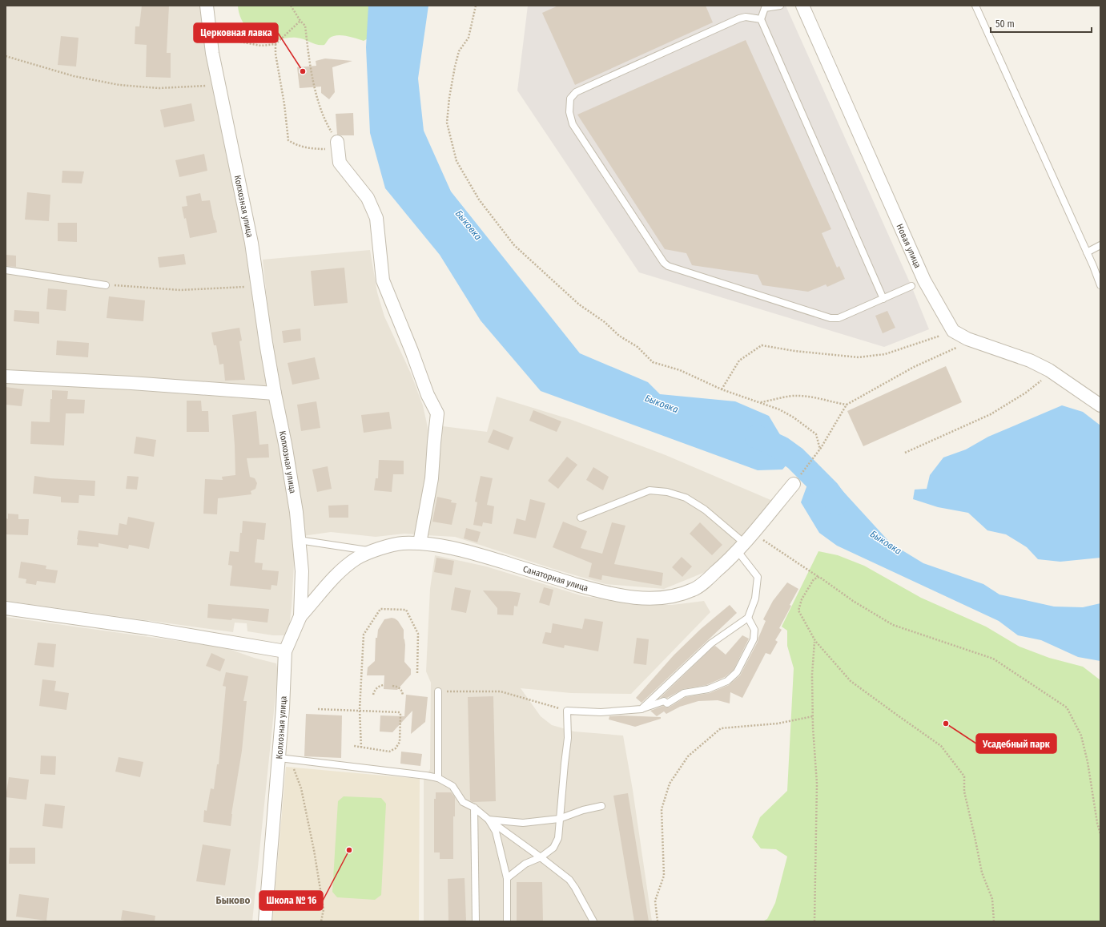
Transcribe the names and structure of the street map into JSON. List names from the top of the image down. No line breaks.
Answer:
{"streets":{"street":["Колхозная улица","Новая улица","Санаторная улица"]},"crossings":[["Колхозная улица","Санаторная улица"]],"districts":["Быково"],"water":["Быковка"],"places":["Церковная лавка","Усадебный парк","Школа № 16"],"scale_bar":"50 m"}
